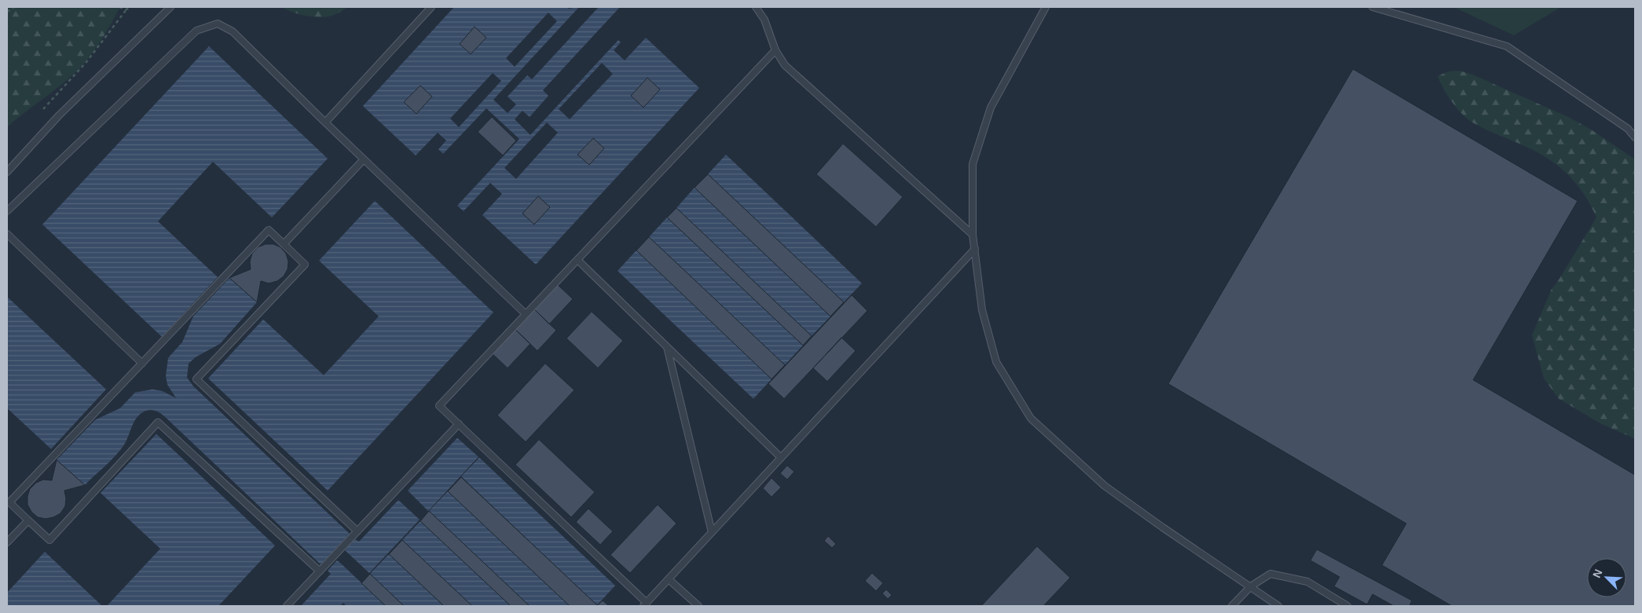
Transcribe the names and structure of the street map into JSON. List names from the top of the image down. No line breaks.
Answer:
{"north":"top left"}
